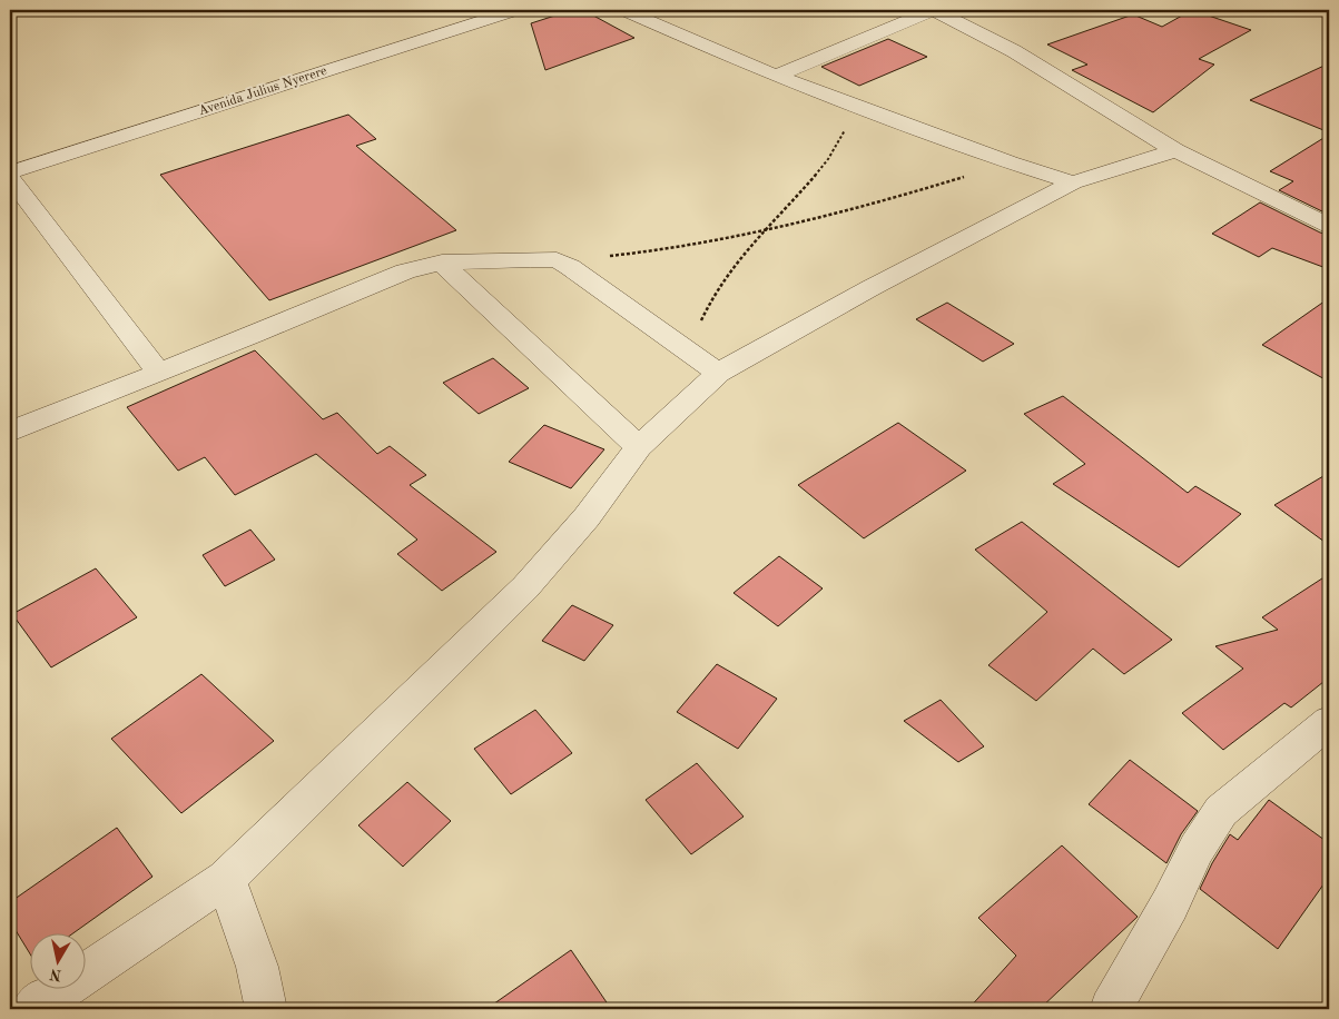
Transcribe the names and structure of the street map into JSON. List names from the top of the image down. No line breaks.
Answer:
{"streets":{"street":["Avenida Julius Nyerere"]},"north":"bottom"}
